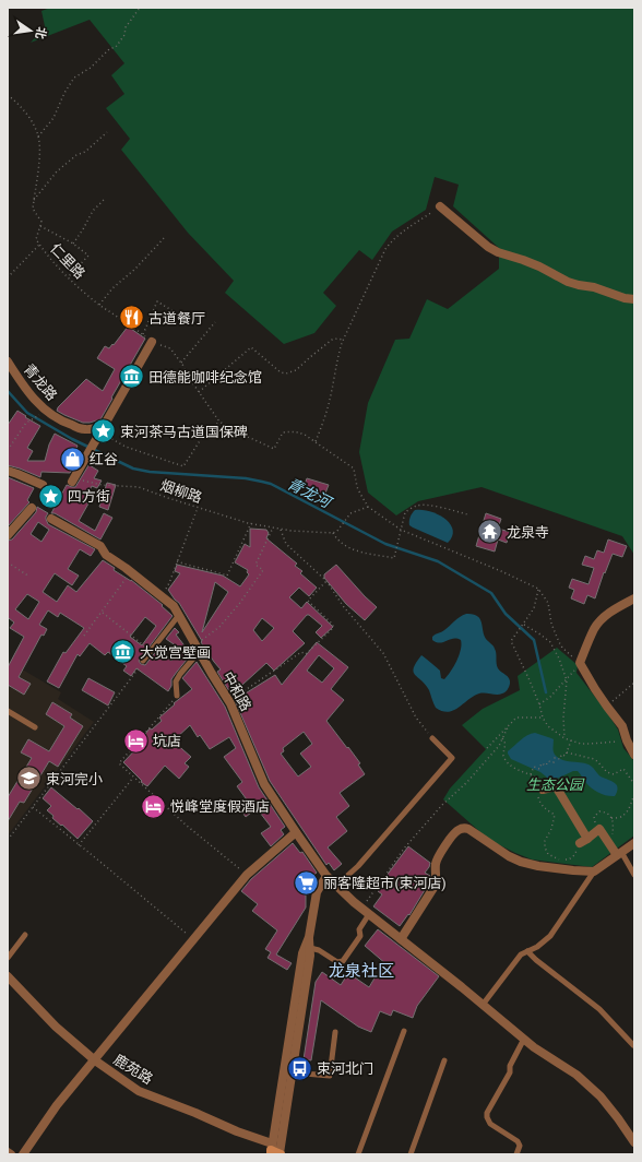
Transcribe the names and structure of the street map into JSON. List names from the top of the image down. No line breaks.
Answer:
{"streets":{"street":["青龙路","中和路","鹿苑路"],"path":["仁里路","烟柳路"]},"districts":["龙泉社区"],"water":["青龙河"],"parks":["生态公园"],"places":{"restaurant":["古道餐厅"],"museum":["田德能咖啡纪念馆","大觉宫壁画"],"place":["束河茶马古道国保碑","四方街"],"shop":["红谷"],"temple":["龙泉寺"],"hotel":["坑店","悦峰堂度假酒店"],"school or university":["束河完小"],"supermarket":["丽客隆超市(束河店)"],"bus stop":["束河北门"]},"north":"right"}
